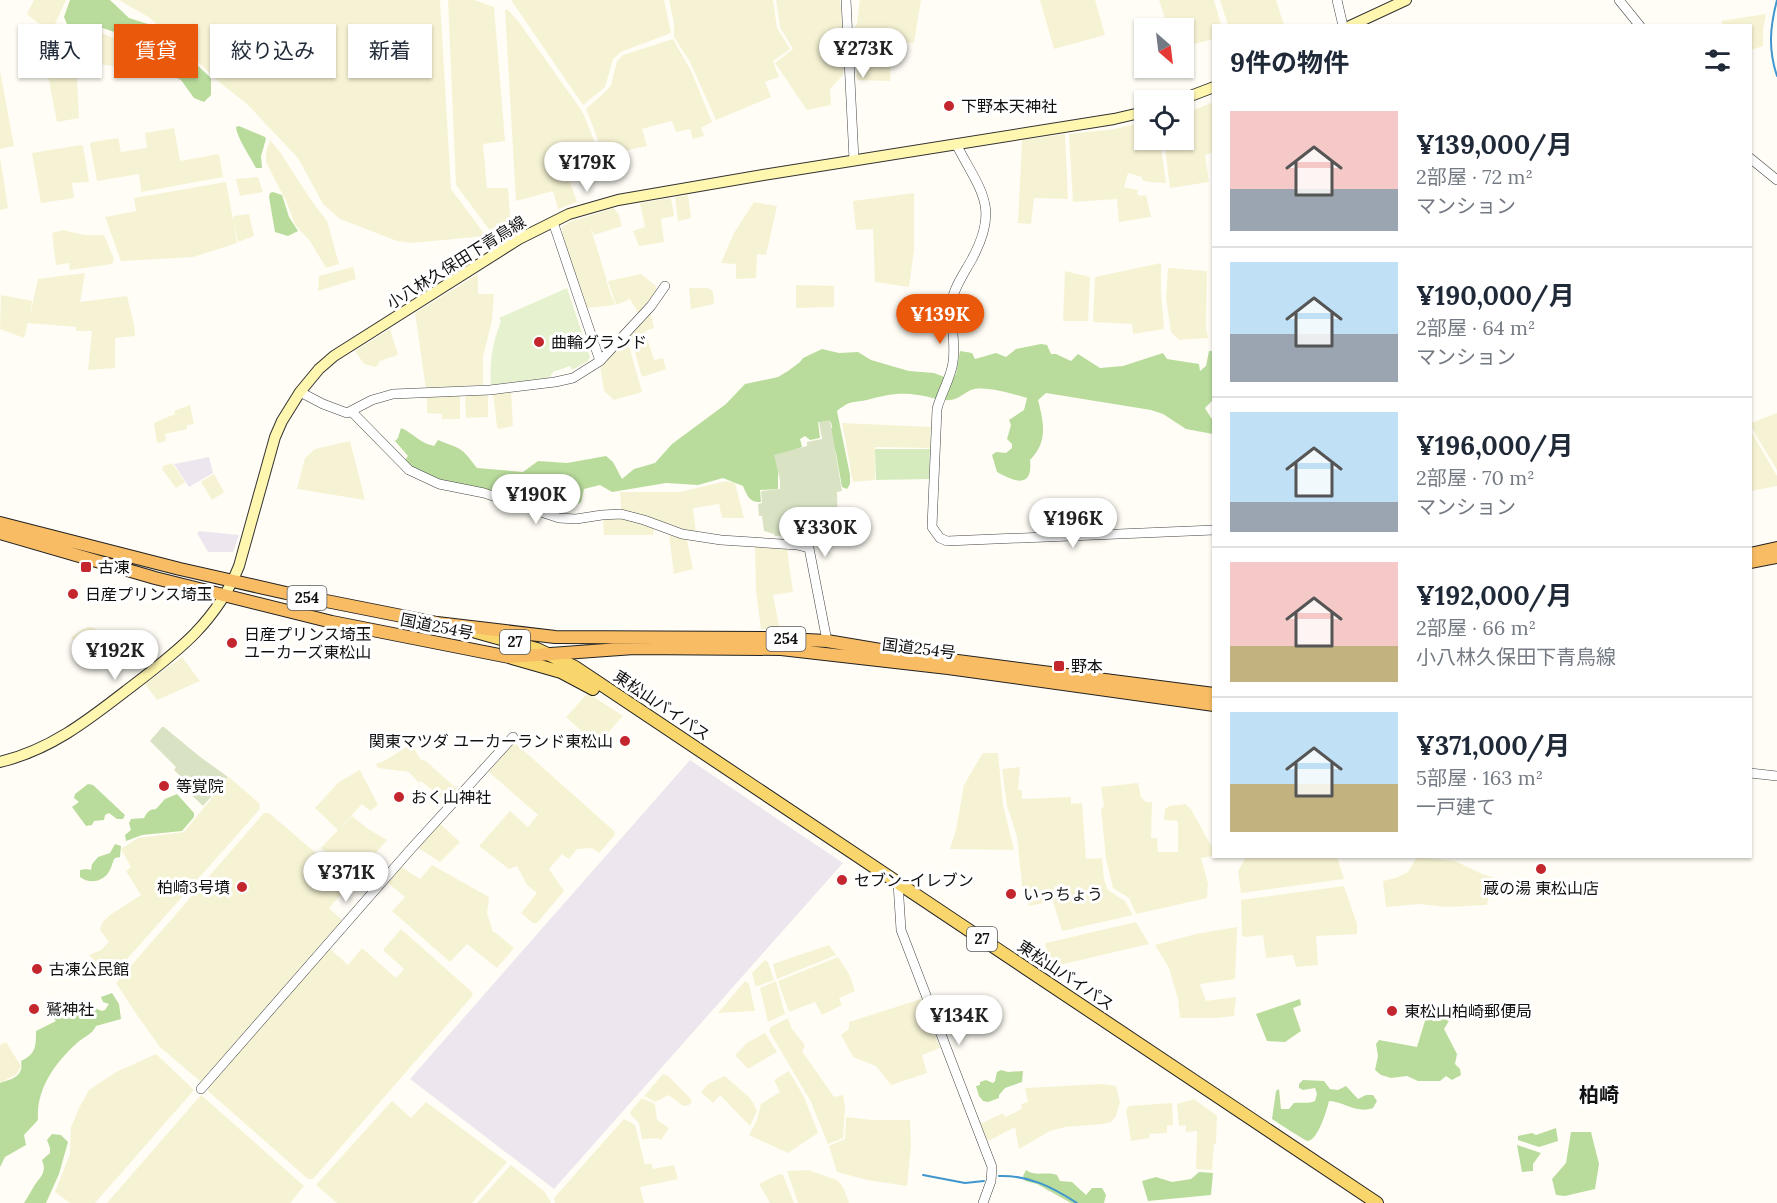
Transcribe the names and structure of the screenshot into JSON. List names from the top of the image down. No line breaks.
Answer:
{"streets":{"highway":["254","国道254号"],"main road":["小八林久保田下青鳥線","27","東松山バイパス"]},"crossings":[["小八林久保田下青鳥線","国道254号"],["254","国道254号"],["国道254号","27"],["27","東松山バイパス"]],"districts":["柏崎"],"places":{"other":["下野本天神社","曲輪グランド","日産プリンス埼玉","日産プリンス埼玉 ユーカーズ東松山","関東マツダ ユーカーランド東松山","等覚院","おく山神社","蔵の湯 東松山店","セブン-イレブン","柏崎3号墳","いっちょう","古凍公民館","鷲神社","東松山柏崎郵便局"],"transit":["古凍","野本"]},"north":"bottom right","page":{"chip":["購入","賃貸","絞り込み","新着"],"heading":"9件の物件","price":["¥273K","¥179K","¥139K","¥190K","¥196K","¥330K","¥192K","¥371K","¥134K"],"list":[{"name":"¥139,000/月","note":"2部屋 · 72 m² · マンション"},{"name":"¥190,000/月","note":"2部屋 · 64 m² · マンション"},{"name":"¥196,000/月","note":"2部屋 · 70 m² · マンション"},{"name":"¥192,000/月","note":"2部屋 · 66 m² · 小八林久保田下青鳥線"},{"name":"¥371,000/月","note":"5部屋 · 163 m² · 一戸建て"}]}}
